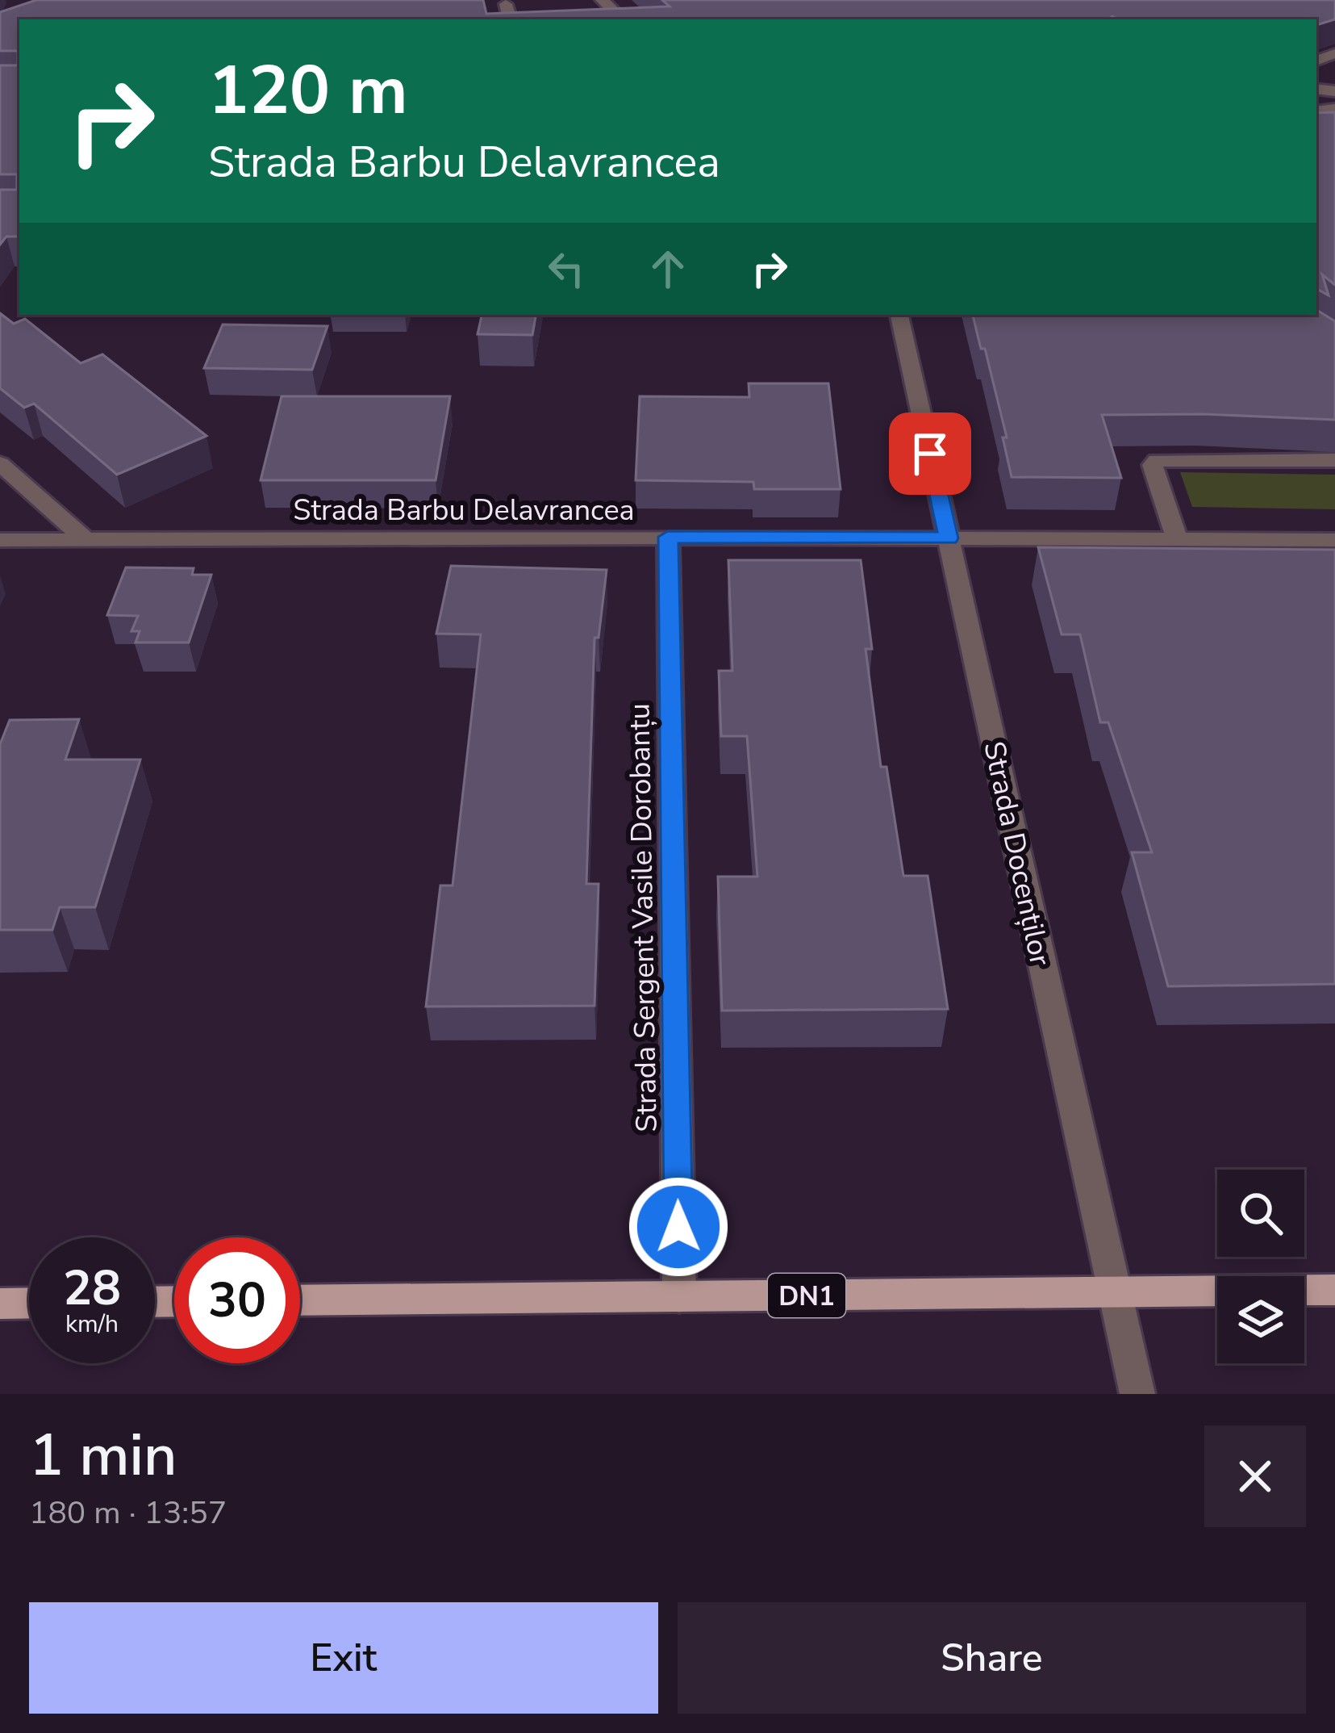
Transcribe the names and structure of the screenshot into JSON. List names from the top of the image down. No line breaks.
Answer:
{"streets":{"main road":["DN1"],"street":["Strada Barbu Delavrancea","Strada Docenților","Strada Sergent Vasile Dorobanțu"]},"crossings":[["Strada Barbu Delavrancea","Strada Docenților"],["Strada Barbu Delavrancea","Strada Sergent Vasile Dorobanțu"],["Strada Docenților","DN1"],["Strada Sergent Vasile Dorobanțu","DN1"]],"page":{"turn":["120 m","Strada Barbu Delavrancea"],"speed":"28 km/h","limit":"30","heading":["1 min","180 m · 13:57"],"buttons":["Exit","Share"]}}
